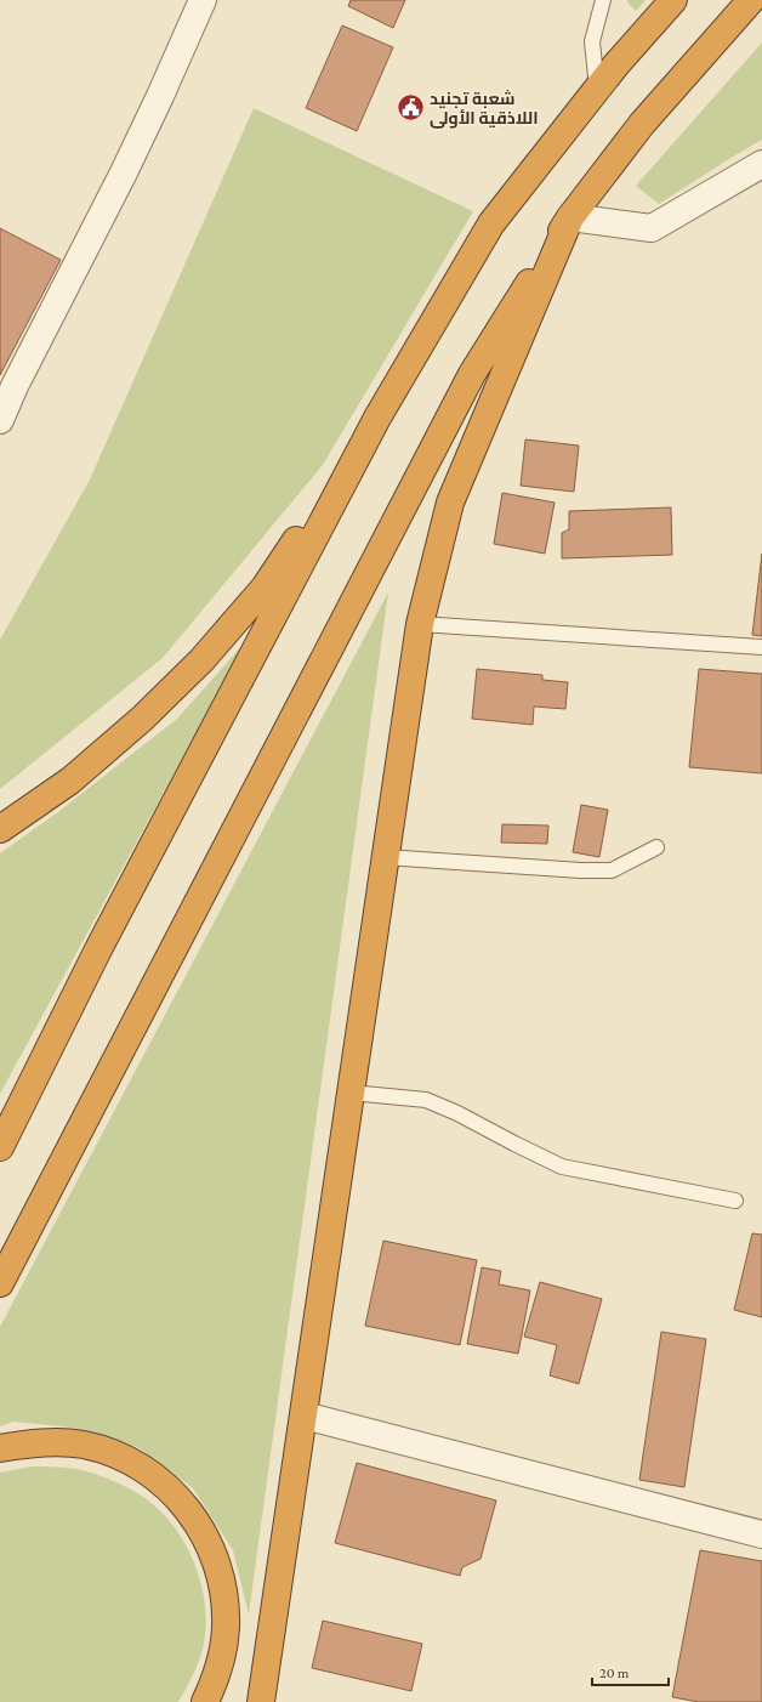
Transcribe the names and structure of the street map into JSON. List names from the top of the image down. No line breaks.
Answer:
{"places":{"public building":["شعبة تجنيد اللاذقية الأولى"]},"scale_bar":"20 m"}
